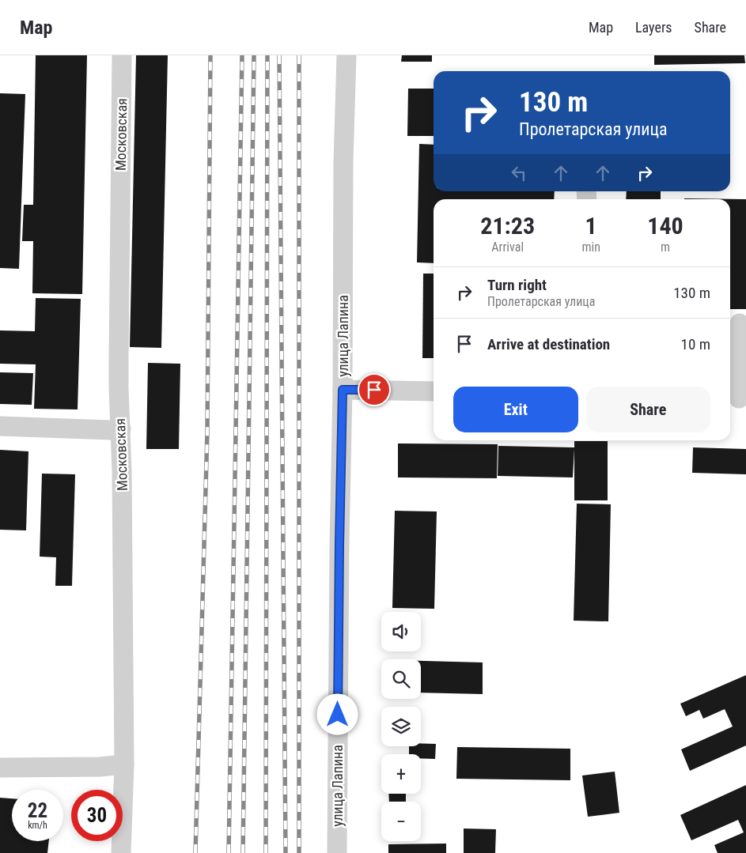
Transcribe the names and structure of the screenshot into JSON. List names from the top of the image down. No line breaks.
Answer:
{"streets":{"street":["Московская","улица Лапина"]},"page":{"header":"Map","nav":["Map","Layers","Share"],"turn":["130 m","Пролетарская улица"],"eta":["21:23","Arrival","1","min","140","m"],"list":[{"name":"Turn right","note":"Пролетарская улица","value":"130 m"},{"name":"Arrive at destination","value":"10 m"}],"buttons":["Exit","Share"],"map_buttons":["+","−"],"speed":"22 km/h","limit":"30"}}
